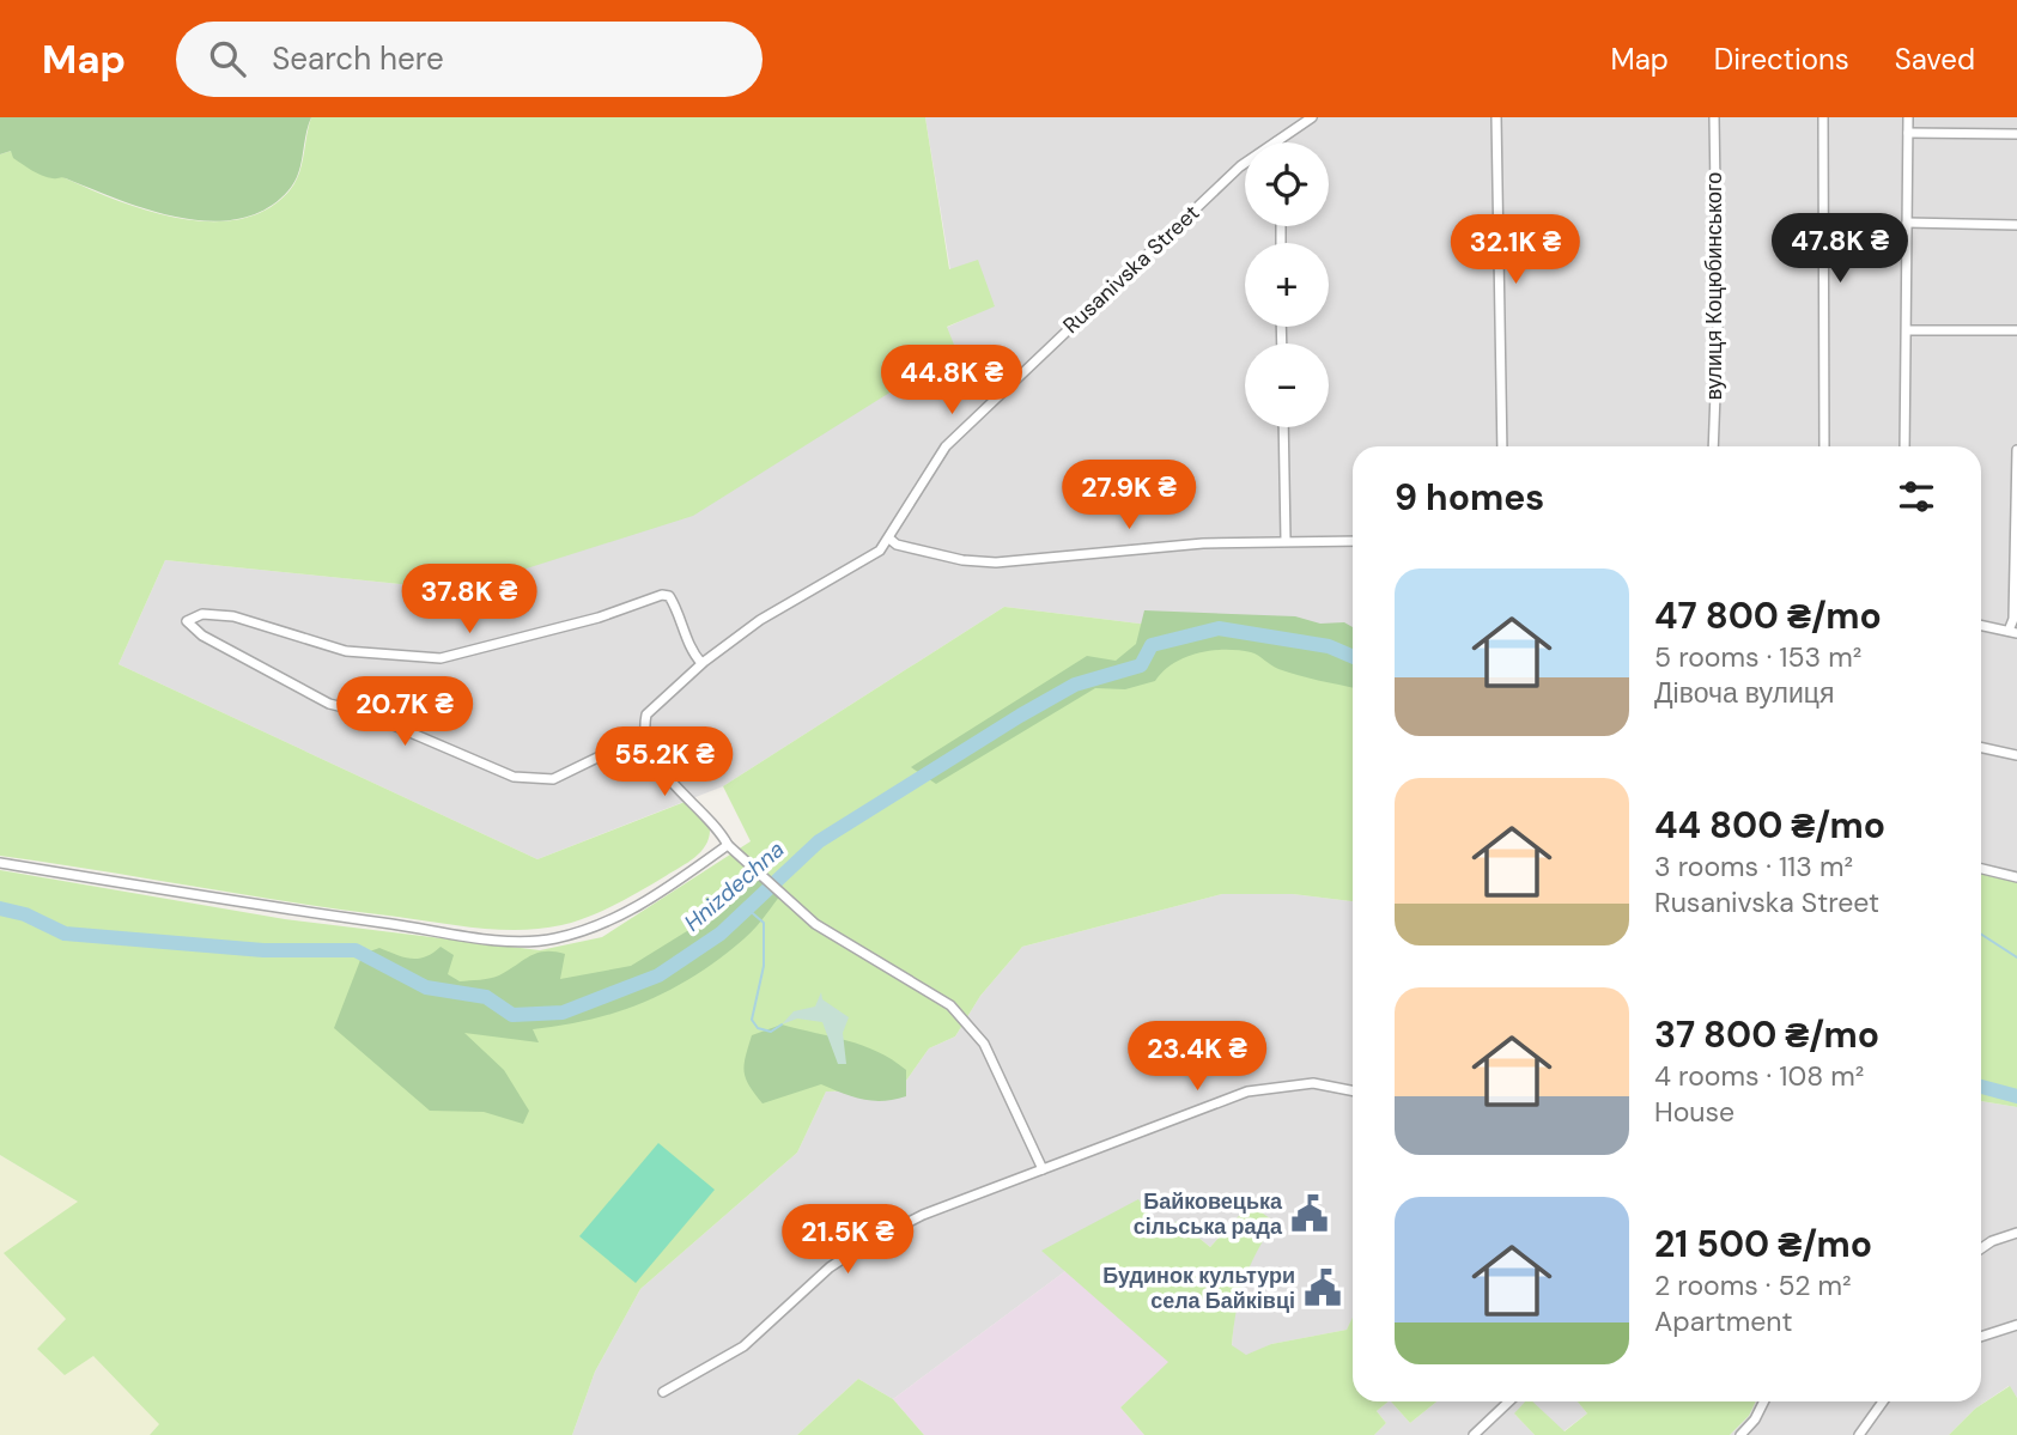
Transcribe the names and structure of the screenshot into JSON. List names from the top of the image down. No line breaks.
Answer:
{"streets":{"street":["Rusanivska Street","вулиця Коцюбинського"]},"water":["Hnizdechna"],"places":{"public building":["Байковецька сільська рада","Будинок культури села Байківці"]},"page":{"header":"Map","search":"Search here","nav":["Map","Directions","Saved"],"map_buttons":["+","−"],"price":["47.8K ₴","32.1K ₴","44.8K ₴","27.9K ₴","37.8K ₴","20.7K ₴","55.2K ₴","23.4K ₴","21.5K ₴"],"heading":"9 homes","list":[{"name":"47 800 ₴/mo","note":"5 rooms · 153 m² · Дівоча вулиця"},{"name":"44 800 ₴/mo","note":"3 rooms · 113 m² · Rusanivska Street"},{"name":"37 800 ₴/mo","note":"4 rooms · 108 m² · House"},{"name":"21 500 ₴/mo","note":"2 rooms · 52 m² · Apartment"}]}}
